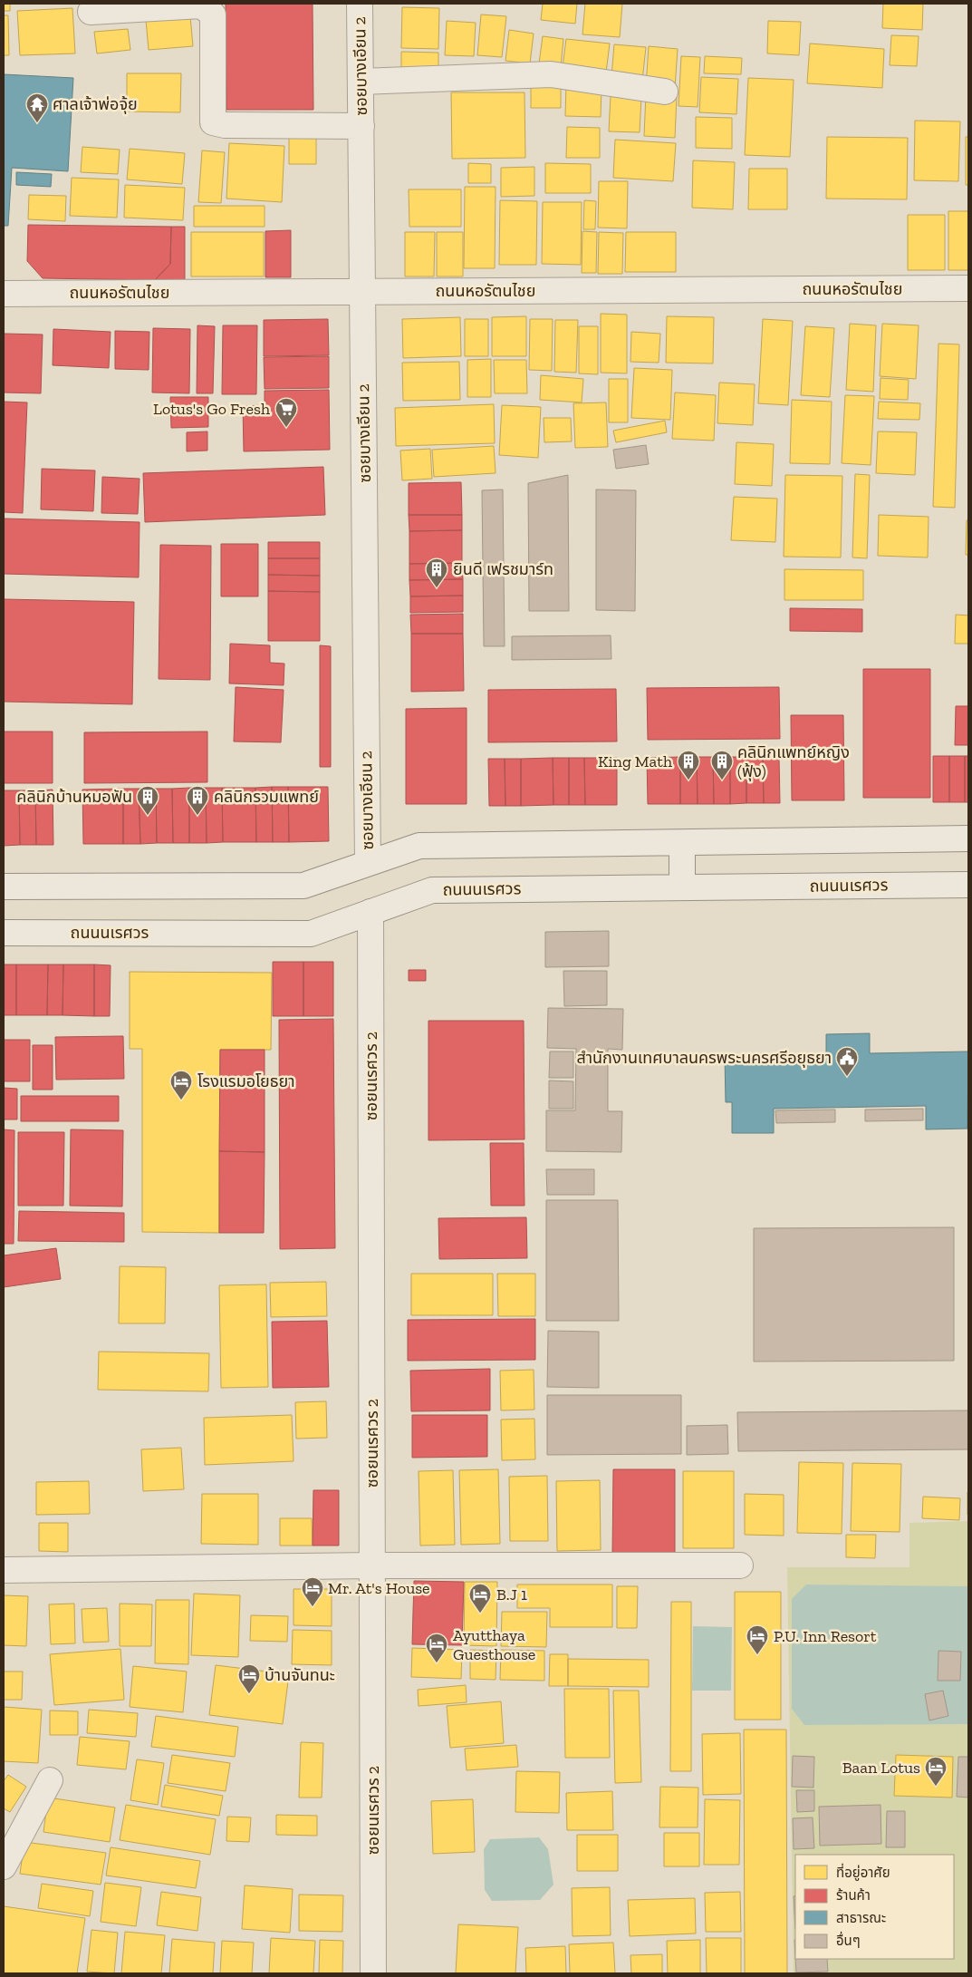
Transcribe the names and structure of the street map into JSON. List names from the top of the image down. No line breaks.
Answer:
{"streets":{"street":["ซอยบางเอียน 2","ถนนหอรัตนไชย","ถนนนเรศวร","ซอยนเรศวร 2"]},"crossings":[["ซอยบางเอียน 2","ถนนหอรัตนไชย"],["ถนนนเรศวร","ซอยนเรศวร 2"]],"places":{"temple":["ศาลเจ้าพ่อจุ้ย"],"supermarket":["Lotus's Go Fresh"],"building":["ยินดี เฟรชมาร์ท","King Math","คลินิกแพทย์หญิง (ฟุ้ง)","คลินิกบ้านหมอฟัน","คลินิกรวมแพทย์"],"public building":["สำนักงานเทศบาลนครพระนครศรีอยุธยา"],"hotel":["โรงแรมอโยธยา","Mr. At's House","B.J 1","P.U. Inn Resort","Ayutthaya Guesthouse","บ้านจันทนะ","Baan Lotus"]},"legend":["ที่อยู่อาศัย","ร้านค้า","สาธารณะ","อื่นๆ"]}
